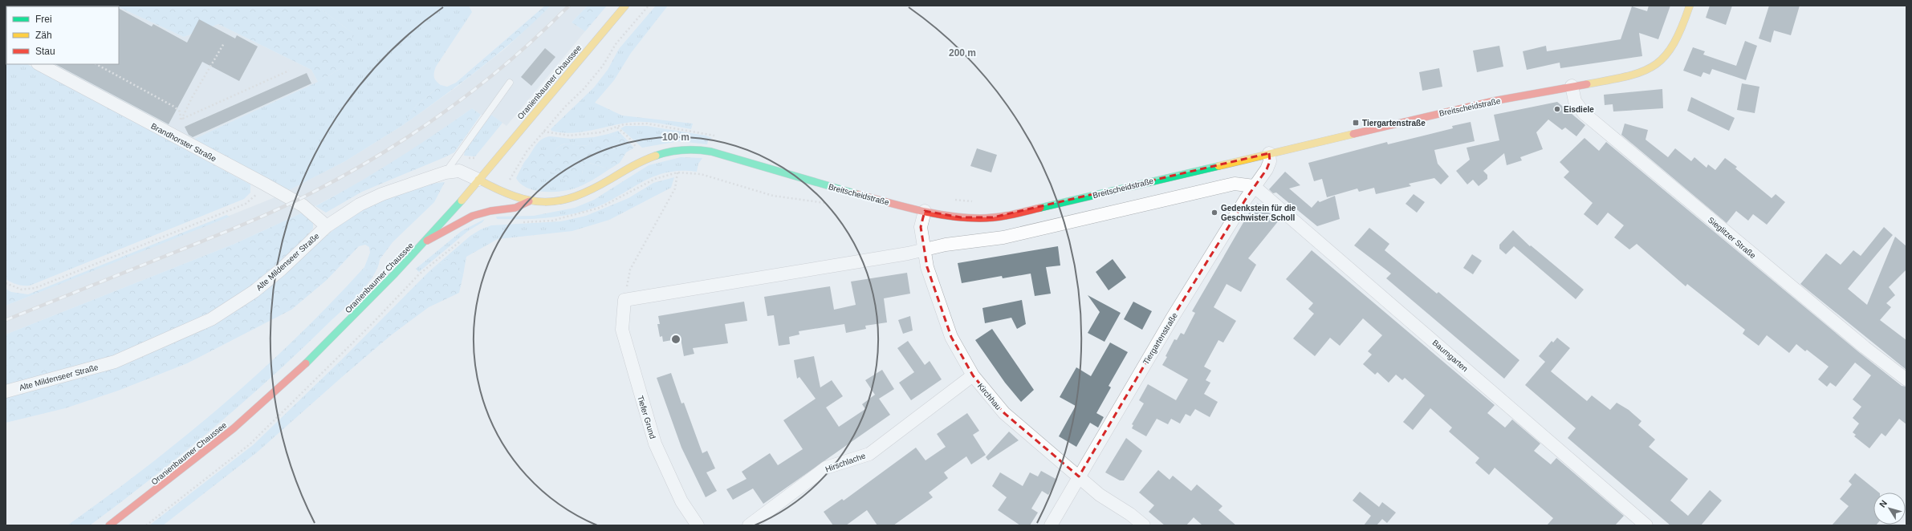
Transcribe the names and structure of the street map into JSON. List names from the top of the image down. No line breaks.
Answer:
{"streets":{"street":["Oranienbaumer Chaussee","Breitscheidstraße","Brandhorster Straße","Sieglitzer Straße","Alte Mildenseer Straße","Tiergartenstraße","Baumgarten","Kirchhau","Tiefer Grund","Hirschlache"]},"crossings":[["Oranienbaumer Chaussee","Breitscheidstraße"],["Oranienbaumer Chaussee","Alte Mildenseer Straße"],["Breitscheidstraße","Sieglitzer Straße"],["Breitscheidstraße","Alte Mildenseer Straße"],["Breitscheidstraße","Tiergartenstraße"],["Breitscheidstraße","Kirchhau"],["Brandhorster Straße","Alte Mildenseer Straße"],["Tiergartenstraße","Baumgarten"],["Tiergartenstraße","Kirchhau"],["Kirchhau","Hirschlache"]],"places":{"other":["Eisdiele","Gedenkstein für die Geschwister Scholl"],"transit":["Tiergartenstraße"]},"legend":["Frei","Zäh","Stau"],"north":"top left","rings":["200 m","100 m"]}
